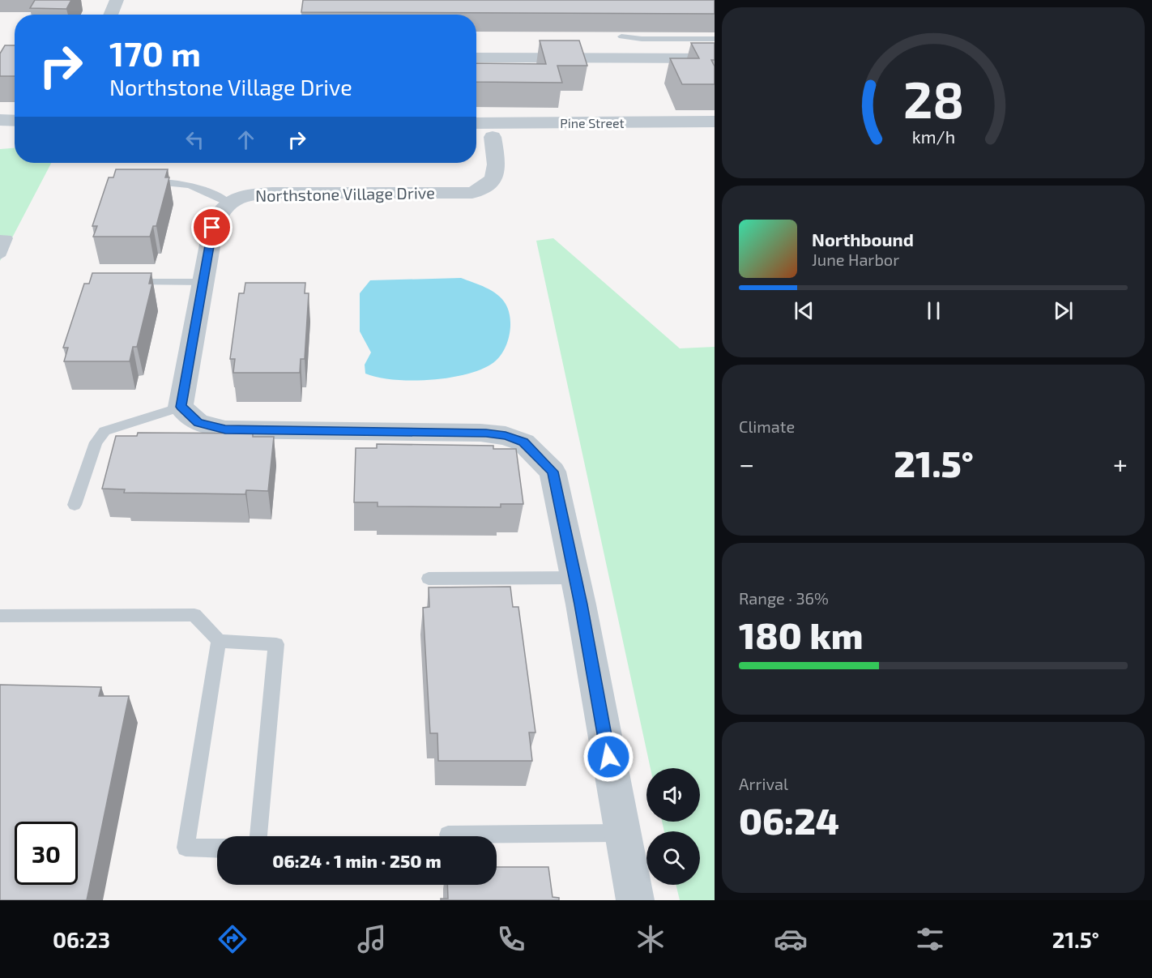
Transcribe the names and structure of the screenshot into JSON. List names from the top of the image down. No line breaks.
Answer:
{"streets":{"street":["Pine Street","Northstone Village Drive"]},"page":{"turn":["170 m","Northstone Village Drive"],"song":["Northbound","June Harbor"],"tile":["Climate",["Range · 36%","180 km"],["Arrival","06:24"]],"heat":["−","21.5°","+"],"limit":"30","trip":"06:24 · 1 min · 250 m","tabs":["06:23","21.5°"],"gauge":["28","km/h"]}}
